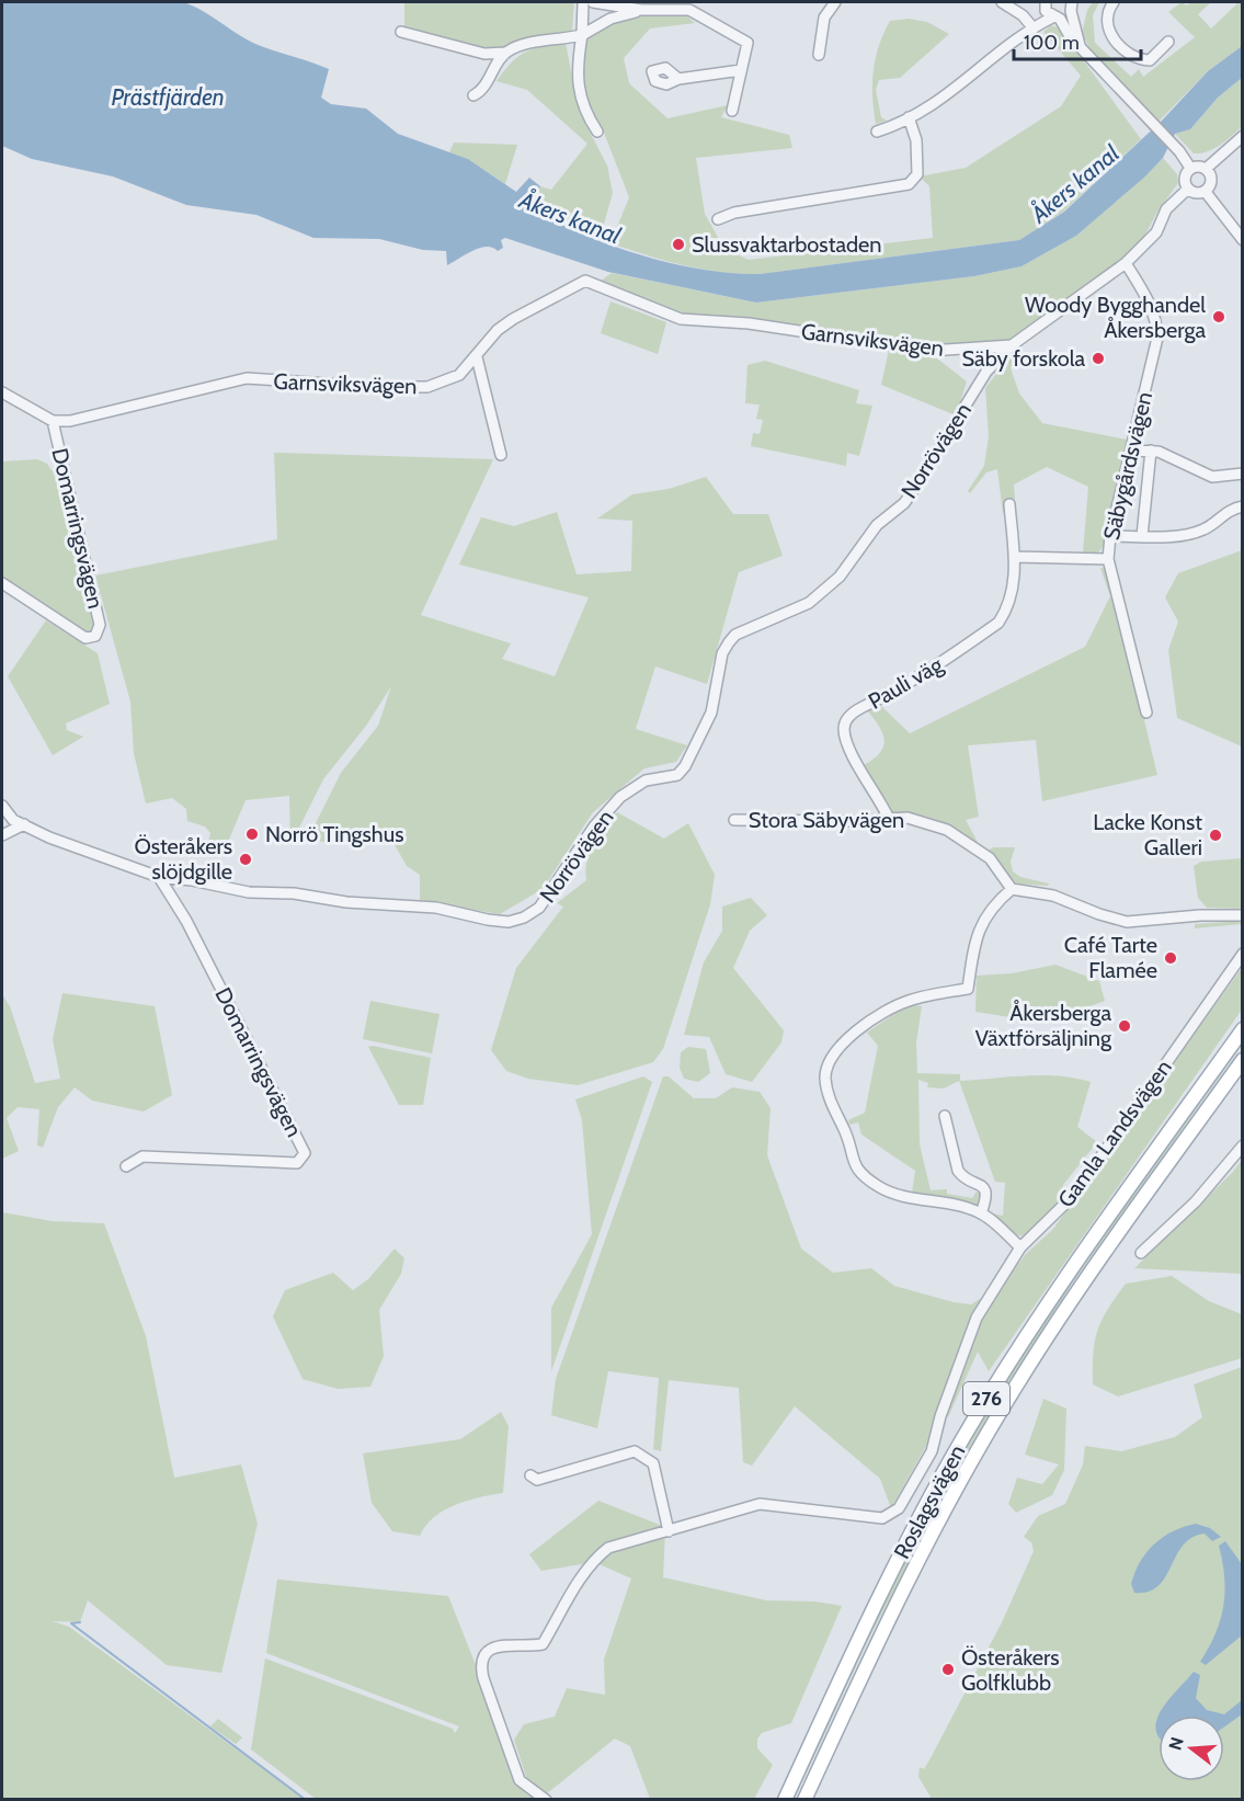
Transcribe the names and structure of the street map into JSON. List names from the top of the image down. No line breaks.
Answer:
{"streets":{"main road":["276","Roslagsvägen"],"street":["Garnsviksvägen","Norrövägen","Säbygårdsvägen","Domarringsvägen","Pauli väg","Stora Säbyvägen","Gamla Landsvägen"]},"crossings":[["Garnsviksvägen","Norrövägen"],["Garnsviksvägen","Domarringsvägen"],["Norrövägen","Säbygårdsvägen"],["Norrövägen","Domarringsvägen"],["Pauli väg","Stora Säbyvägen"]],"water":["Prästfjärden","Åkers kanal"],"places":["Slussvaktarbostaden","Woody Bygghandel Åkersberga","Säby forskola","Norrö Tingshus","Lacke Konst Galleri","Österåkers slöjdgille","Café Tarte Flamée","Åkersberga Växtförsäljning","Österåkers Golfklubb"],"scale_bar":"100 m","north":"left"}
